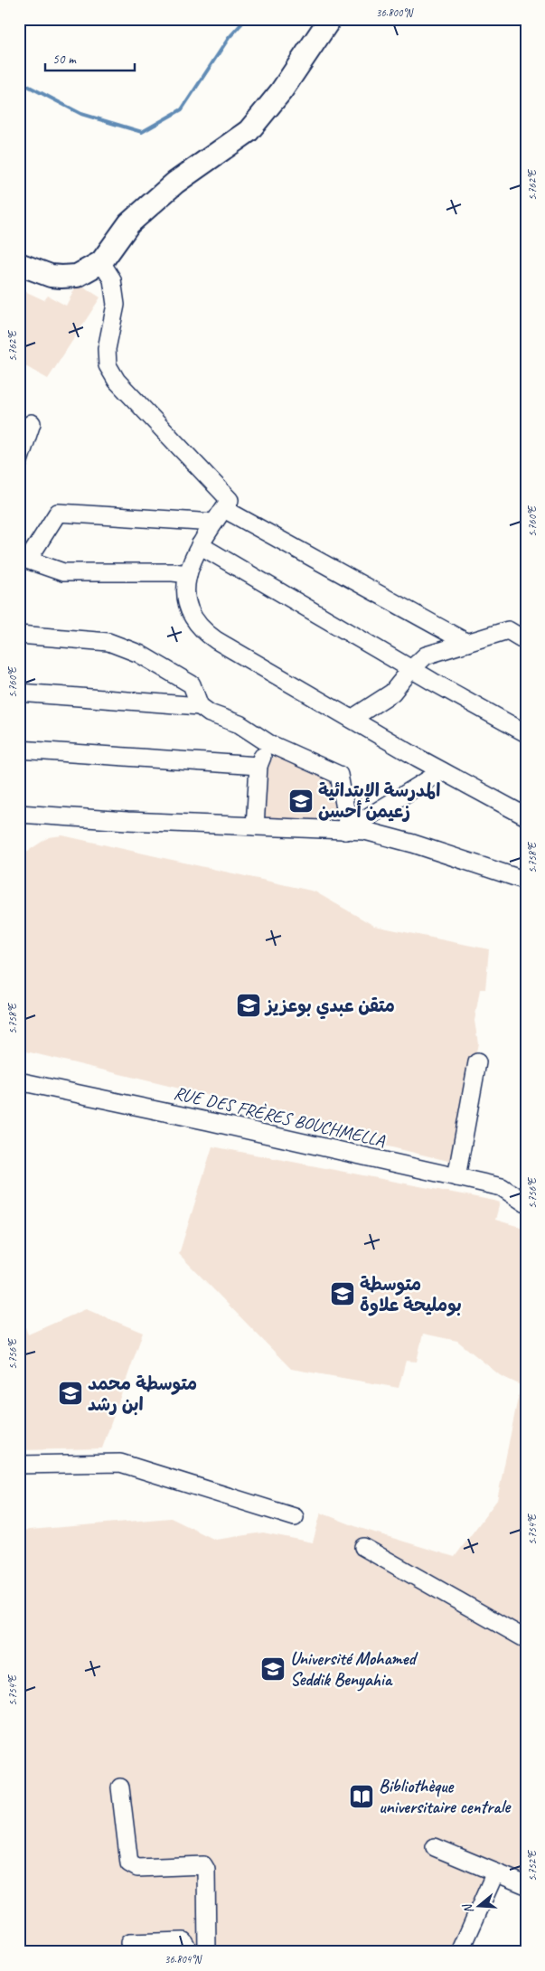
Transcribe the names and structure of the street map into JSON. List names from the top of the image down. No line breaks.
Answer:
{"streets":{"street":["RUE DES FRÈRES BOUCHMELLA"]},"places":{"school or university":["المدرسة الإبتدائية زعيمن أحسن","متقن عبدي بوعزيز","متوسطة بومليحة علاوة","متوسطة محمد ابن رشد","Université Mohamed Seddik Benyahia"],"library":["Bibliothèque universitaire centrale"]},"scale_bar":"50 m","north":"left","coordinates":["36.800°N","5.762°E","5.760°E","5.758°E","5.756°E","5.754°E","5.752°E","36.804°N"]}
